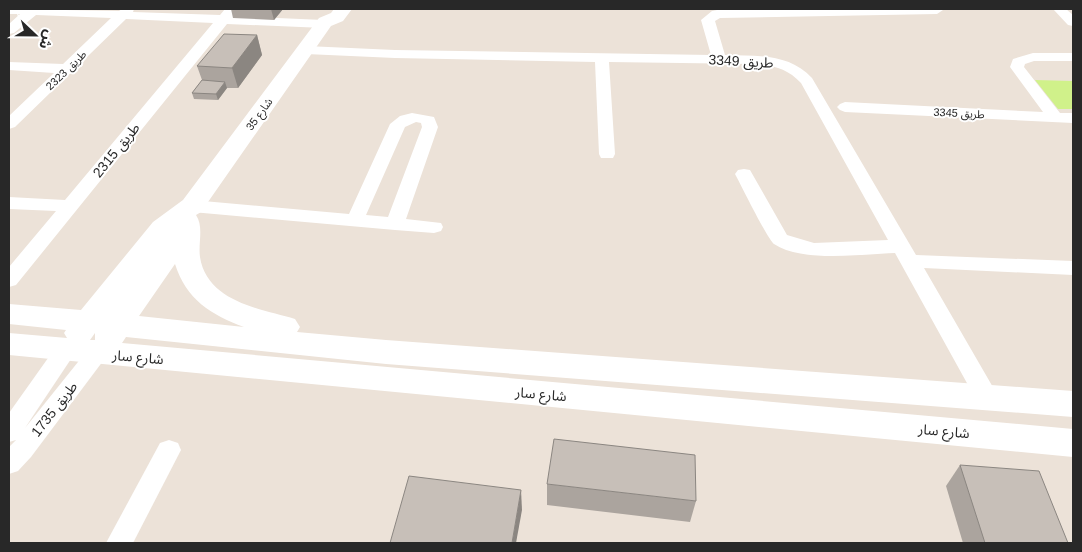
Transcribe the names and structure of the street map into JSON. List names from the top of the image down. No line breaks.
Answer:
{"streets":{"street":["طريق 3349","طريق 2323","طريق 3345","شارع 35","طريق 2315","شارع سار","طريق 1735"]},"crossings":[["طريق 3349","شارع 35"],["شارع 35","شارع سار"],["شارع 35","طريق 1735"],["شارع سار","طريق 1735"]],"north":"right"}
